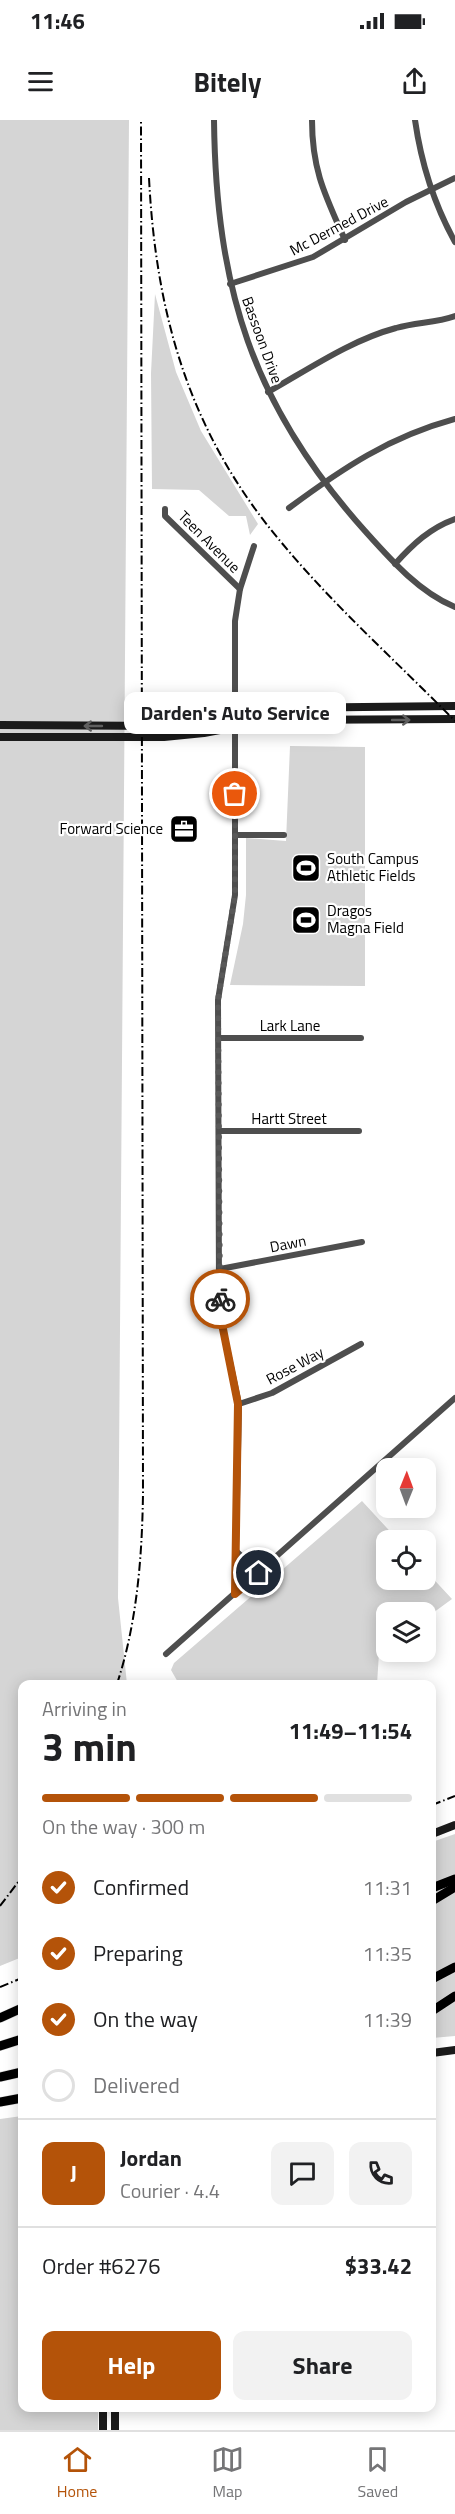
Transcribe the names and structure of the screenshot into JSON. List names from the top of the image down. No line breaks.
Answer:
{"streets":{"street":["Mc Dermed Drive","Bassoon Drive","Teen Avenue","Lark Lane","Hartt Street","Dawn","Rose Way"]},"crossings":[["Mc Dermed Drive","Bassoon Drive"]],"places":{"other":["Darden's Auto Service"],"office":["Forward Science"],"sports":["South Campus Athletic Fields","Dragos Magna Field"]},"north":"top","page":{"status":"11:46","header":"Bitely","bubble":"Darden's Auto Service","heading":["3 min","Arriving in","11:49–11:54"],"panel":["Jordan","Courier · 4.4","Order #6276","$33.42"],"bar":"On the way · 300 m","list":[["Confirmed","11:31"],["Preparing","11:35"],["On the way","11:39"],"Delivered"],"round":"J","buttons":["Help","Share"],"tabs":["Home","Map","Saved"]}}
